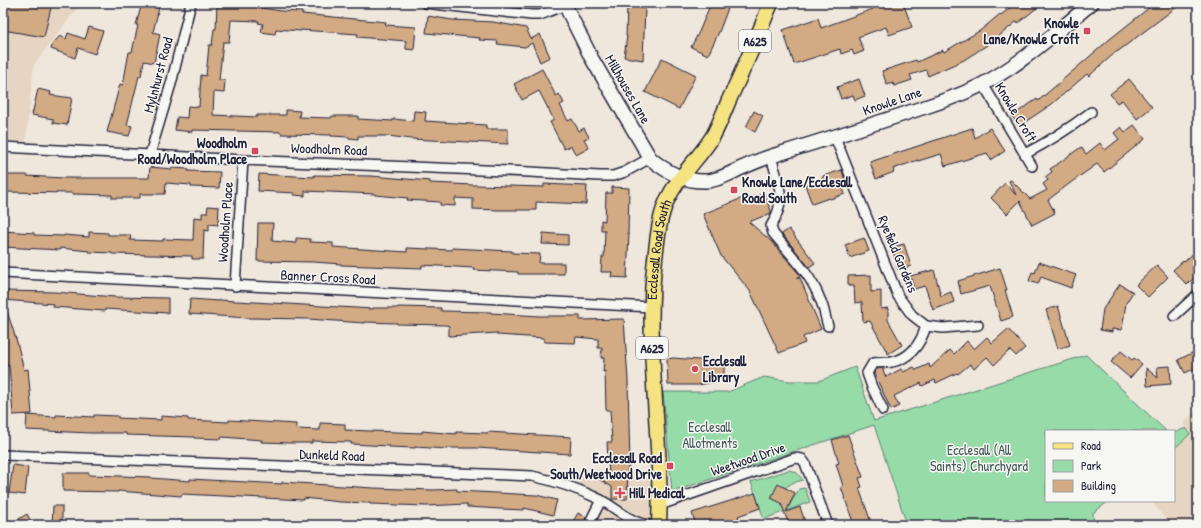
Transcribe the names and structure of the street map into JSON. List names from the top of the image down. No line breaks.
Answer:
{"streets":{"main road":["A625","Ecclesall Road South"],"street":["Mylnhurst Road","Millhouses Lane","Knowle Lane","Knowle Croft","Woodholm Road","Woodholm Place","Ryefield Gardens","Banner Cross Road","Dunkeld Road","Weetwood Drive"]},"crossings":[["Mylnhurst Road","Woodholm Road"],["Millhouses Lane","Knowle Lane"],["Millhouses Lane","Woodholm Road"],["Millhouses Lane","Ecclesall Road South"],["Knowle Lane","Knowle Croft"],["Knowle Lane","Ecclesall Road South"],["Knowle Lane","Ryefield Gardens"],["Woodholm Road","Woodholm Place"],["Woodholm Place","Banner Cross Road"],["Ecclesall Road South","Banner Cross Road"],["Ecclesall Road South","Weetwood Drive"]],"parks":["Ecclesall Allotments","Ecclesall (All Saints) Churchyard"],"places":{"transit":["Knowle Lane/Knowle Croft","Woodholm Road/Woodholm Place","Knowle Lane/Ecclesall Road South","Ecclesall Road South/Weetwood Drive"],"other":["Ecclesall Library"],"health":["Hill Medical"]},"legend":["Road","Park","Building"]}
